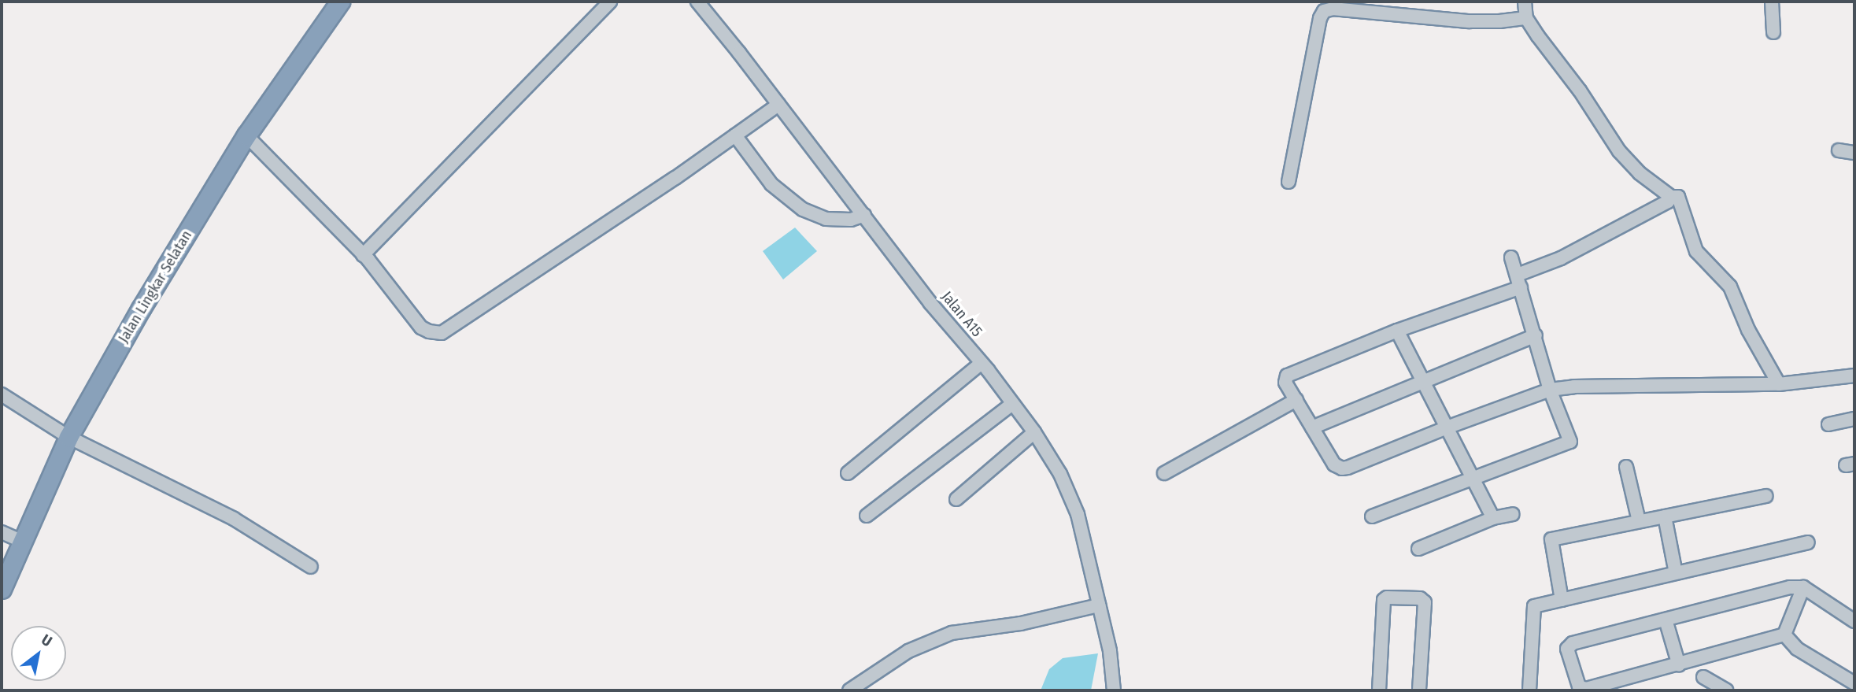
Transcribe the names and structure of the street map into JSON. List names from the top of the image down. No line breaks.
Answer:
{"streets":{"highway":["Jalan Lingkar Selatan"],"street":["Jalan A15"]},"north":"top right"}
